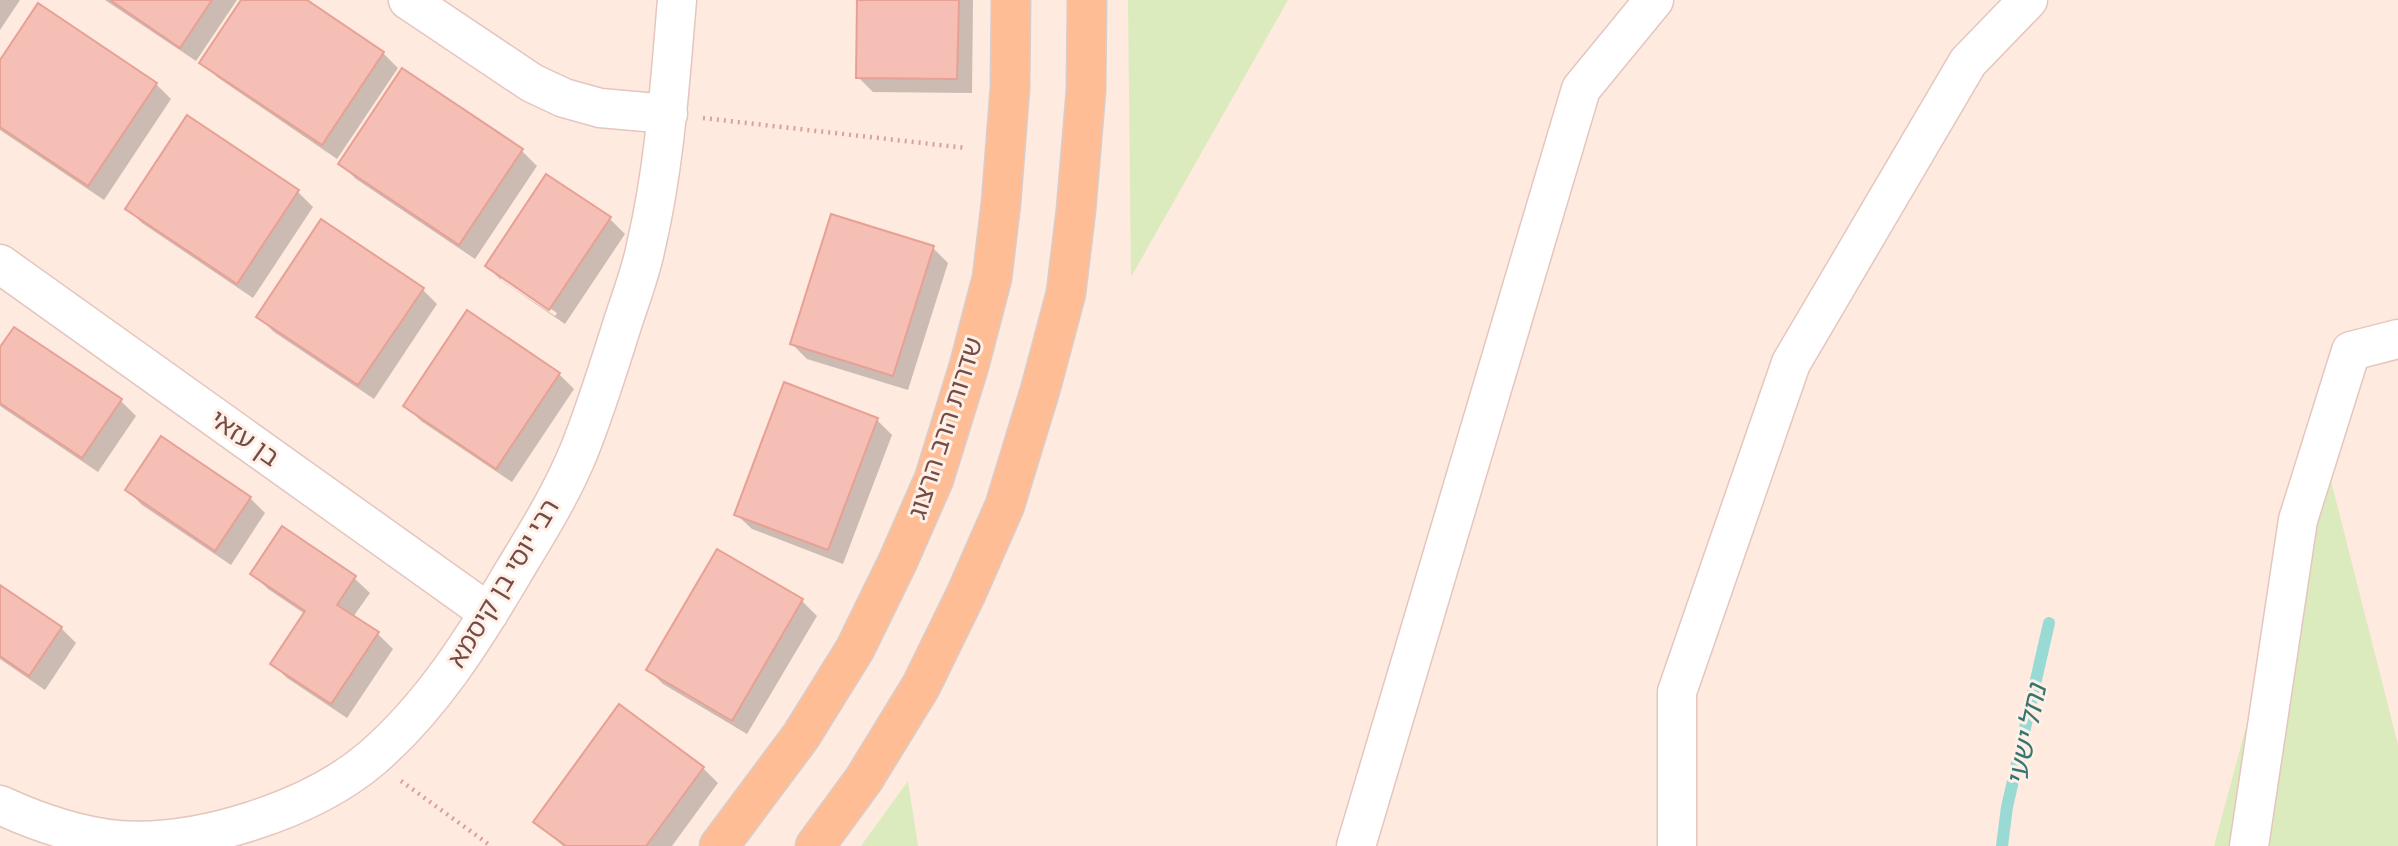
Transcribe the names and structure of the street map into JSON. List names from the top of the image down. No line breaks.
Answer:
{"streets":{"main road":["שדרות הרב הרצוג"],"street":["בן עזאי","רבי יוסי בן קיסמא"]},"crossings":[["בן עזאי","רבי יוסי בן קיסמא"]],"water":["נחל ישעי"]}
